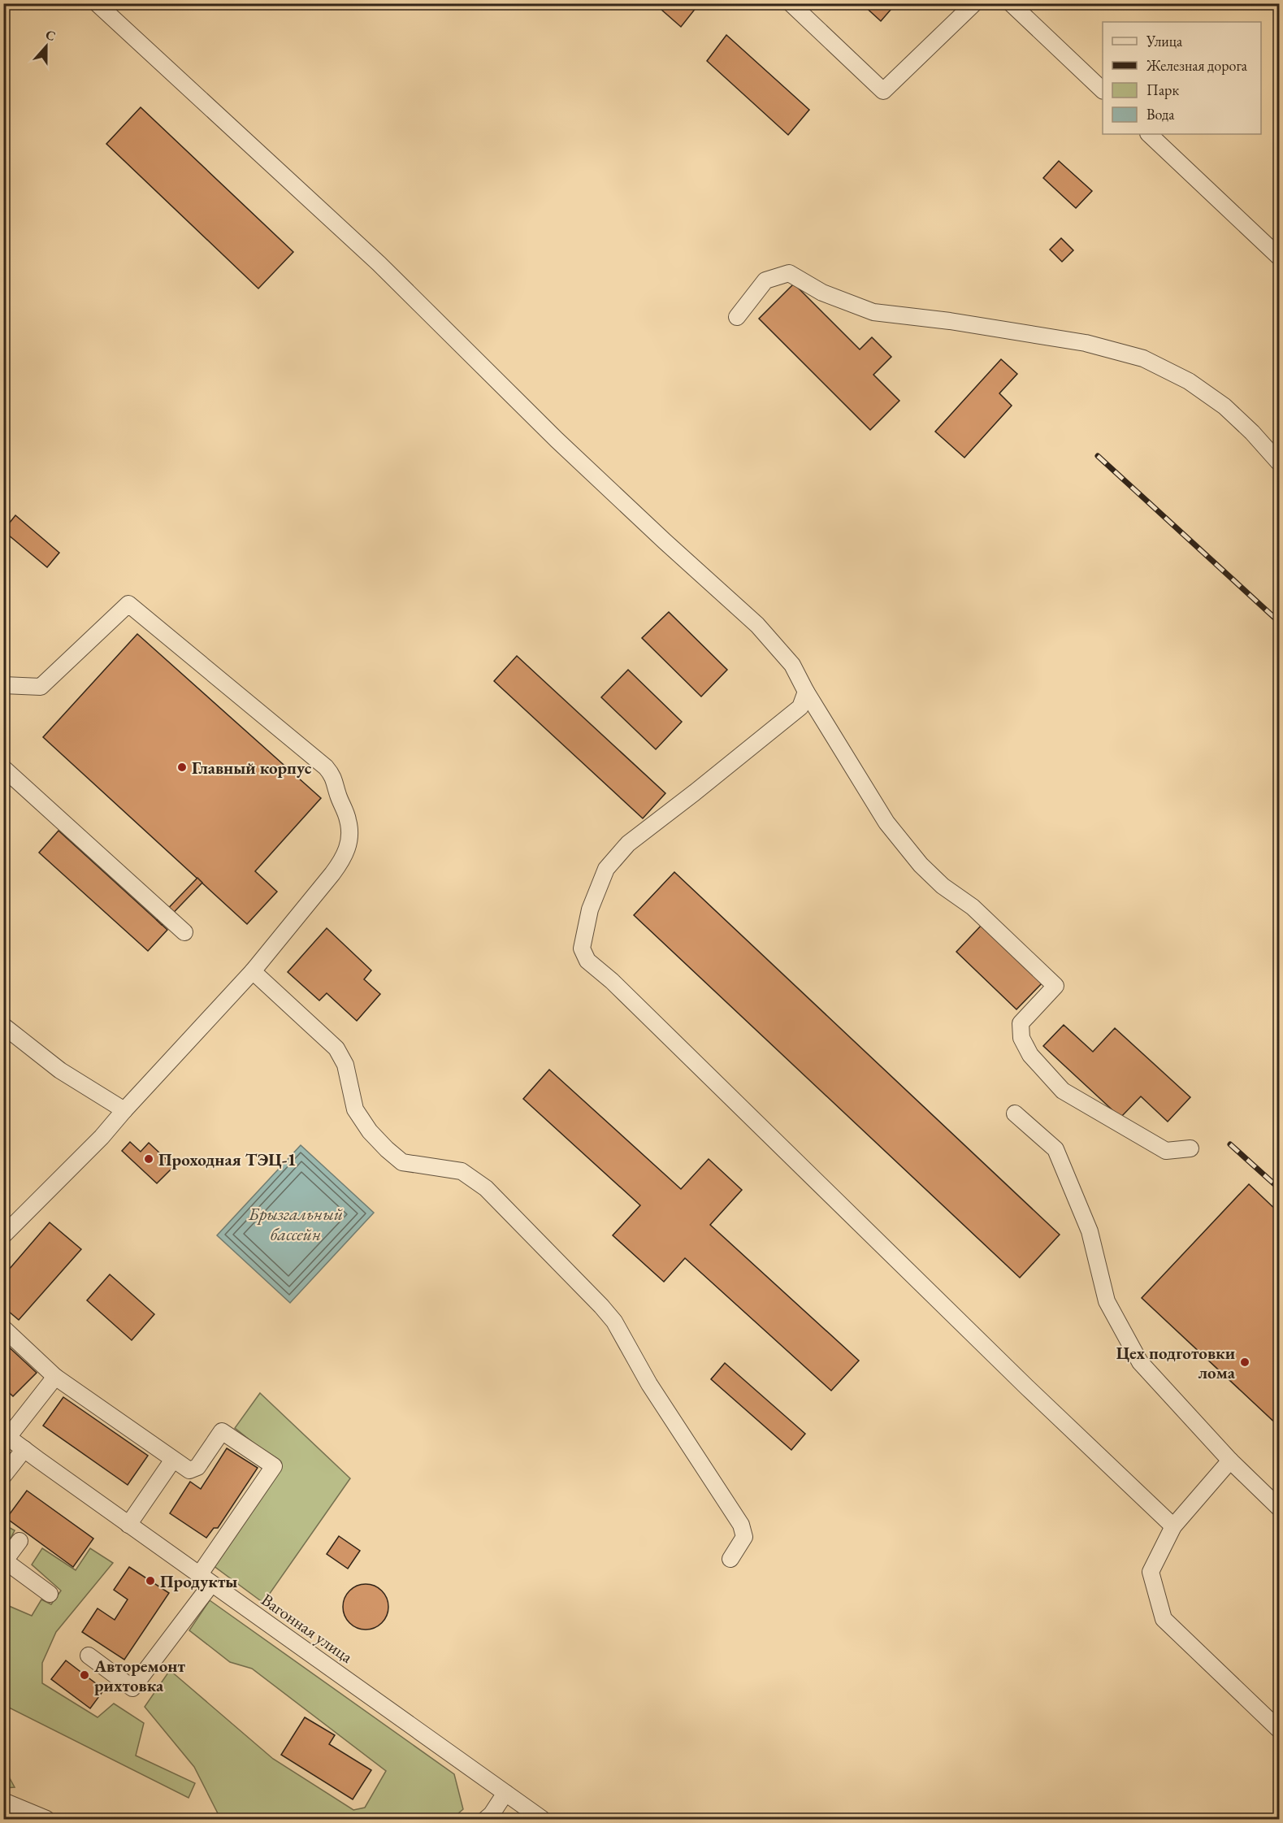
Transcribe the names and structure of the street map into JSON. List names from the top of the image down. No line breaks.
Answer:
{"streets":{"street":["Вагонная улица"]},"water":["Брызгальный бассейн"],"places":["Главный корпус","Проходная ТЭЦ-1","Цех подготовки лома","Продукты","Авторемонт рихтовка"],"legend":["Улица","Железная дорога","Парк","Вода"],"north":"top"}
